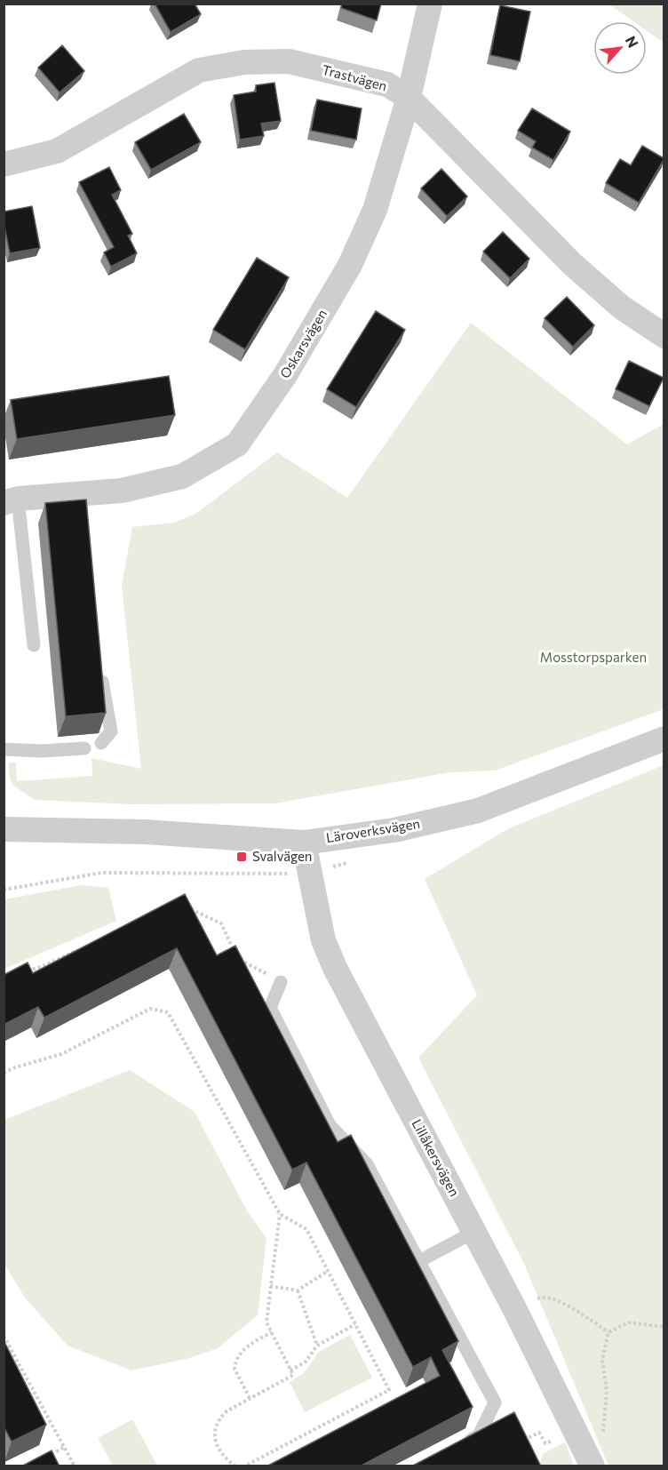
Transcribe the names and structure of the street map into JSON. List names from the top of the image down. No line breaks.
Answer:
{"streets":{"street":["Trastvägen","Oskarsvägen","Läroverksvägen","Lillåkersvägen"]},"crossings":[["Trastvägen","Oskarsvägen"],["Läroverksvägen","Lillåkersvägen"]],"parks":["Mosstorpsparken"],"places":{"transit":["Svalvägen"]},"north":"top right"}
